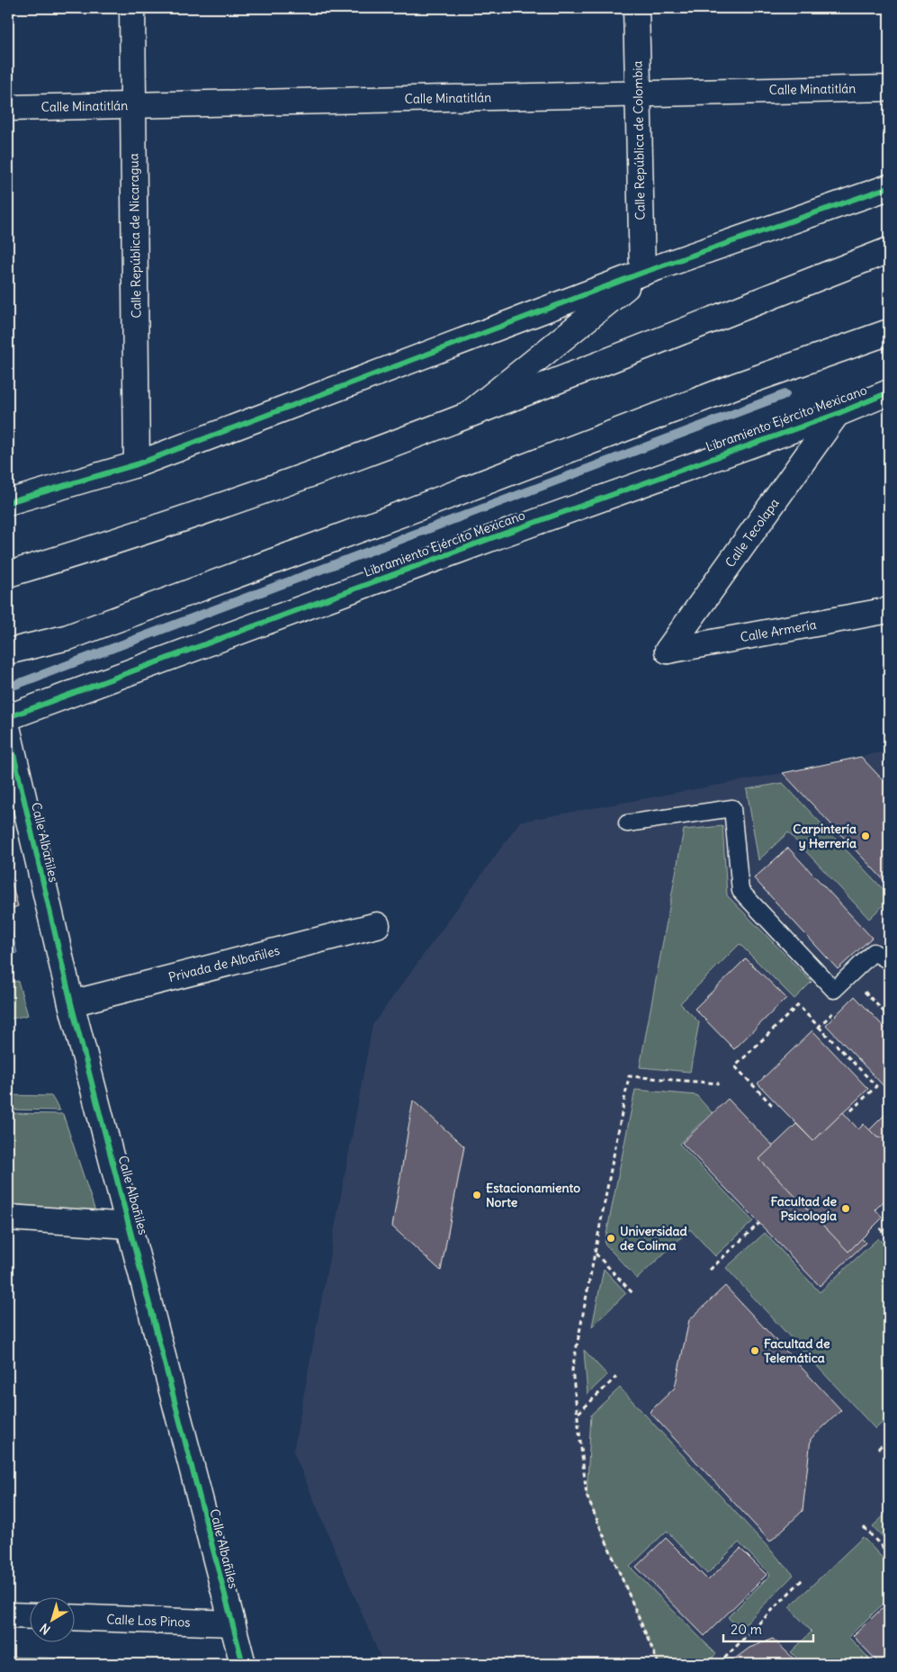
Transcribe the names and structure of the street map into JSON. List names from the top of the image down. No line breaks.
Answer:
{"streets":{"main road":["Calle Minatitlán","Calle República de Colombia","Calle República de Nicaragua","Libramiento Ejército Mexicano","Calle Tecolapa","Calle Armería","Calle Albañiles","Privada de Albañiles","Calle Los Pinos"]},"crossings":[["Calle Minatitlán","Calle República de Colombia"],["Calle Minatitlán","Calle República de Nicaragua"],["Libramiento Ejército Mexicano","Calle Tecolapa"],["Calle Tecolapa","Calle Armería"],["Calle Albañiles","Privada de Albañiles"],["Calle Albañiles","Calle Los Pinos"]],"places":["Carpintería y Herrería","Estacionamiento Norte","Facultad de Psicología","Universidad de Colima","Facultad de Telemática"],"scale_bar":"20 m","north":"bottom left"}
